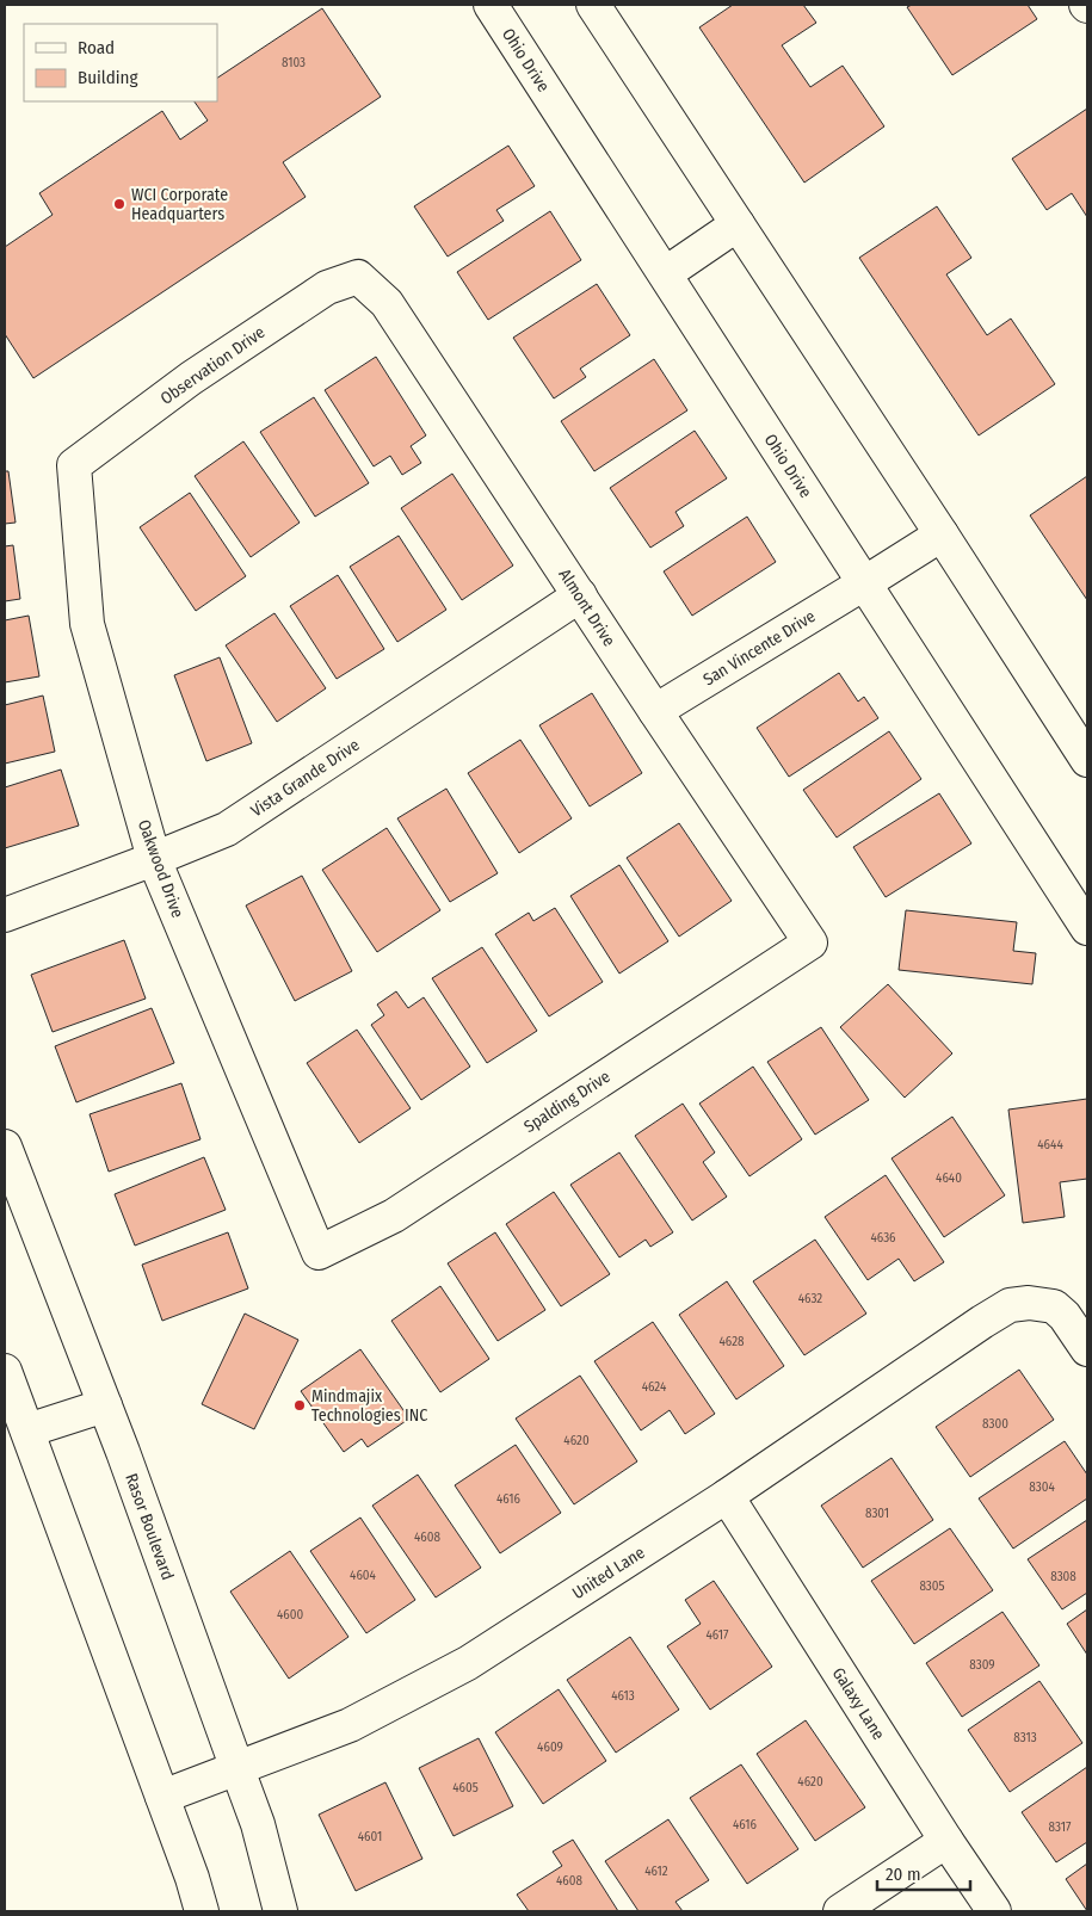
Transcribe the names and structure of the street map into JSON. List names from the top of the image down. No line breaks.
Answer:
{"streets":{"street":["Ohio Drive","Observation Drive","Almont Drive","San Vincente Drive","Vista Grande Drive","Oakwood Drive","Spalding Drive","Rasor Boulevard","United Lane","Galaxy Lane"]},"crossings":[["Ohio Drive","San Vincente Drive"],["Observation Drive","Almont Drive"],["Observation Drive","Oakwood Drive"],["Almont Drive","San Vincente Drive"],["Almont Drive","Vista Grande Drive"],["Almont Drive","Spalding Drive"],["Vista Grande Drive","Oakwood Drive"],["Oakwood Drive","Spalding Drive"],["Rasor Boulevard","United Lane"],["United Lane","Galaxy Lane"]],"places":["WCI Corporate Headquarters","Mindmajix Technologies INC"],"house_numbers":["8103","4644","4640","4636","4632","4628","4624","8300","4620","8304","4616","8301","4608","4604","8308","8305","4600","4617","8309","4613","8313","4609","4620","4605","4616","8317","4601","4612","4608"],"legend":["Road","Building"],"scale_bar":"20 m"}
